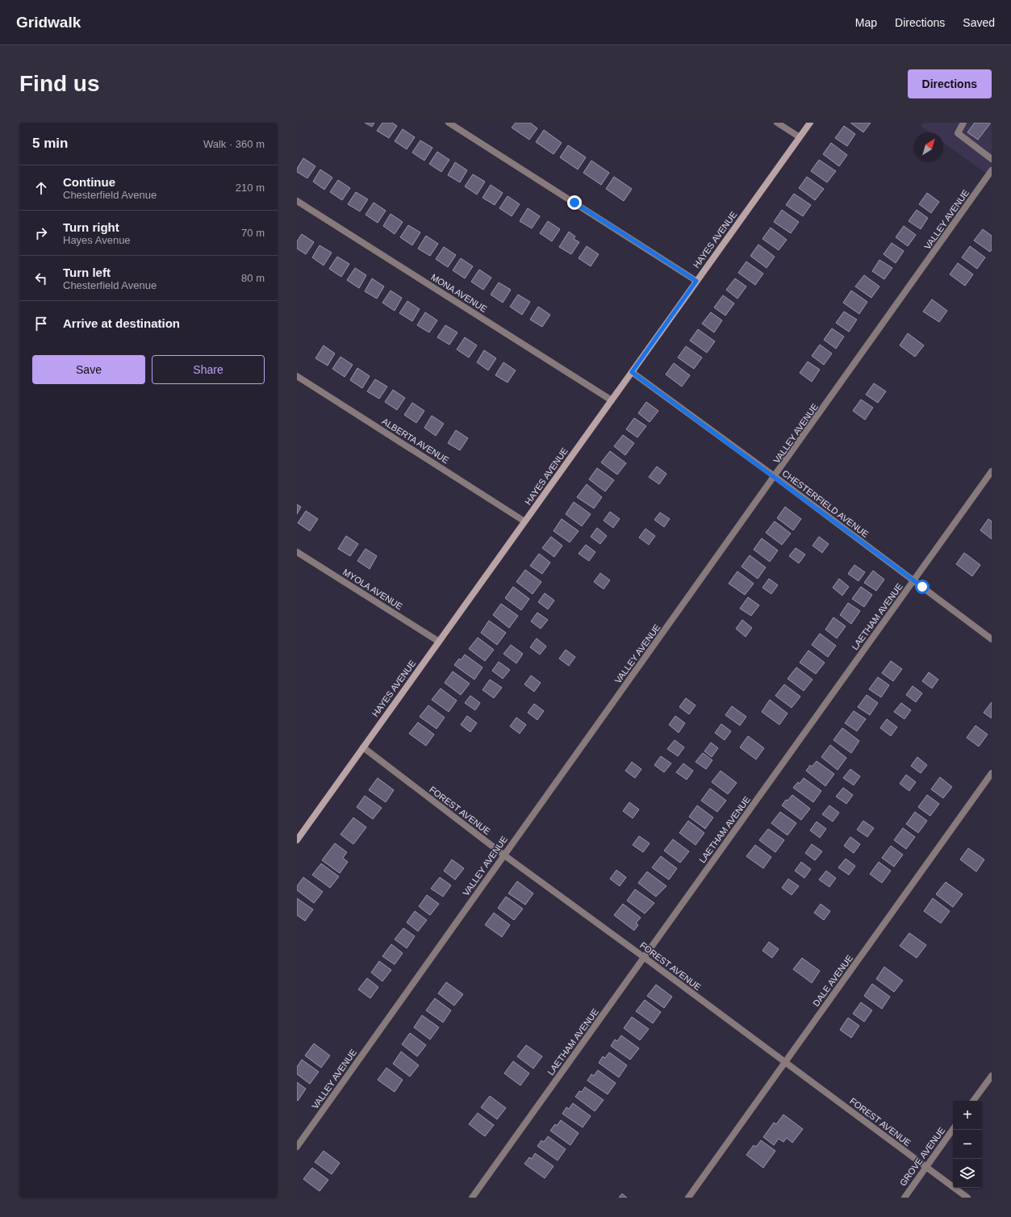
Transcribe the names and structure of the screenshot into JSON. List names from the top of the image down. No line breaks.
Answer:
{"streets":{"street":["VALLEY AVENUE","HAYES AVENUE","MONA AVENUE","ALBERTA AVENUE","CHESTERFIELD AVENUE","MYOLA AVENUE","LAETHAM AVENUE","FOREST AVENUE","DALE AVENUE","GROVE AVENUE"]},"crossings":[["VALLEY AVENUE","CHESTERFIELD AVENUE"],["VALLEY AVENUE","FOREST AVENUE"],["HAYES AVENUE","MONA AVENUE"],["HAYES AVENUE","ALBERTA AVENUE"],["HAYES AVENUE","CHESTERFIELD AVENUE"],["HAYES AVENUE","MYOLA AVENUE"],["HAYES AVENUE","FOREST AVENUE"],["CHESTERFIELD AVENUE","LAETHAM AVENUE"],["LAETHAM AVENUE","FOREST AVENUE"],["FOREST AVENUE","DALE AVENUE"],["FOREST AVENUE","GROVE AVENUE"]],"north":"top right","page":{"header":"Gridwalk","nav":["Map","Directions","Saved"],"buttons":["Directions",["Save","Share"]],"title":"Find us","heading":["5 min","Walk · 360 m"],"list":[["Continue","Chesterfield Avenue","210 m"],["Turn right","Hayes Avenue","70 m"],["Turn left","Chesterfield Avenue","80 m"],"Arrive at destination"],"map_buttons":["+","−"]}}
